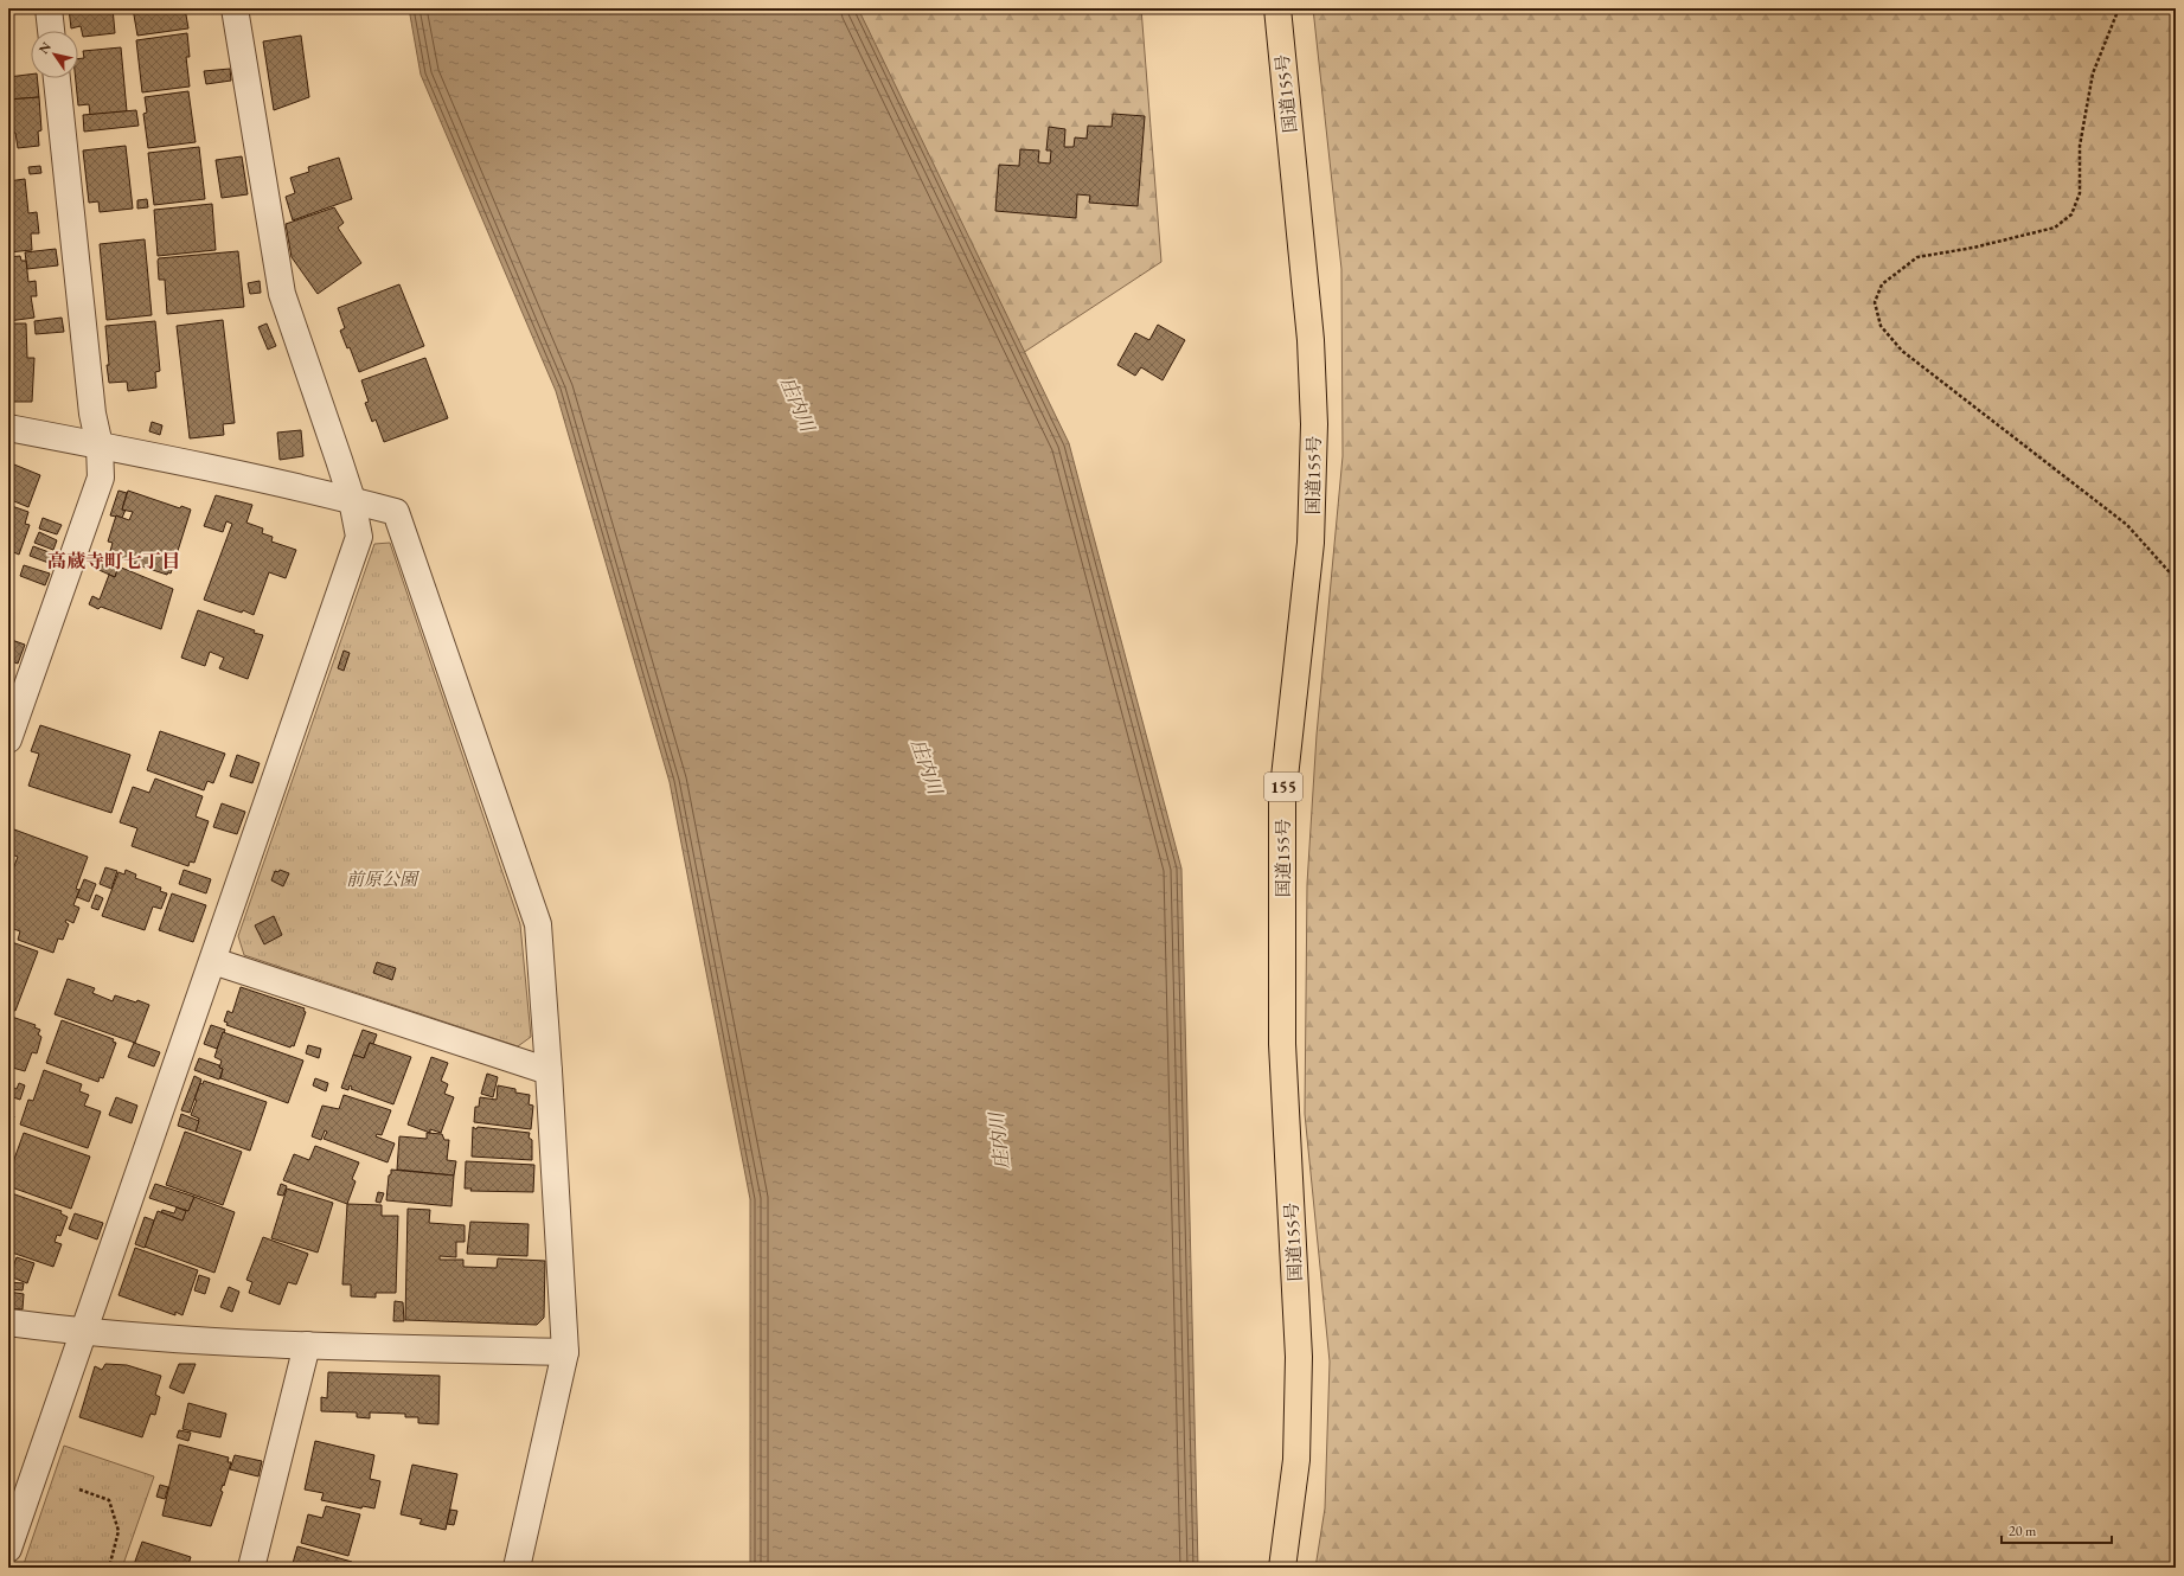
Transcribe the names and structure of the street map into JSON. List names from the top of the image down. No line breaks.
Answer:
{"streets":{"highway":["国道155号","155"]},"districts":["高蔵寺町七丁目"],"water":["庄内川"],"parks":["前原公園"],"scale_bar":"20 m","north":"top left"}
